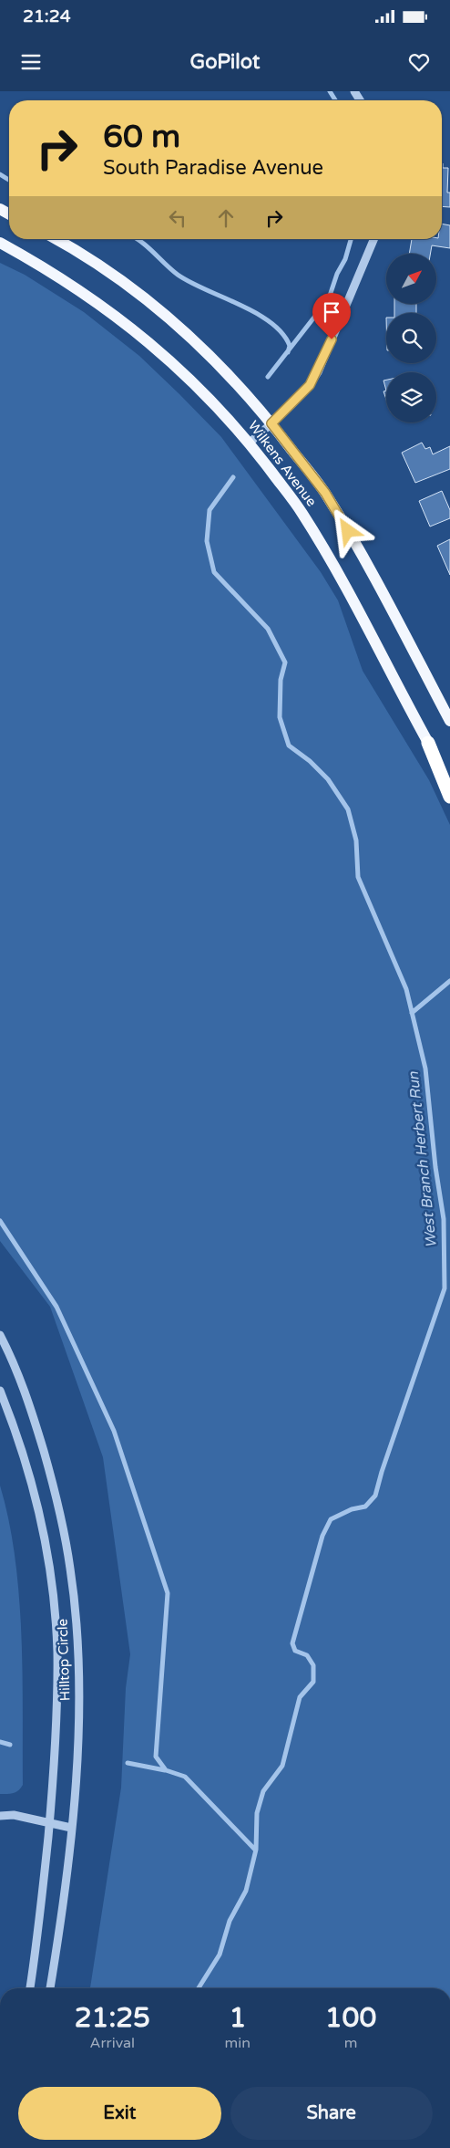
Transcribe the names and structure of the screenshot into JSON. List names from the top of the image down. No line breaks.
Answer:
{"streets":{"main road":["Wilkens Avenue"],"street":["Hilltop Circle"]},"water":["West Branch Herbert Run"],"north":"top right","page":{"status":"21:24","header":"GoPilot","turn":["60 m","South Paradise Avenue"],"eta":["21:25","Arrival","1","min","100","m"],"buttons":["Exit","Share"]}}
